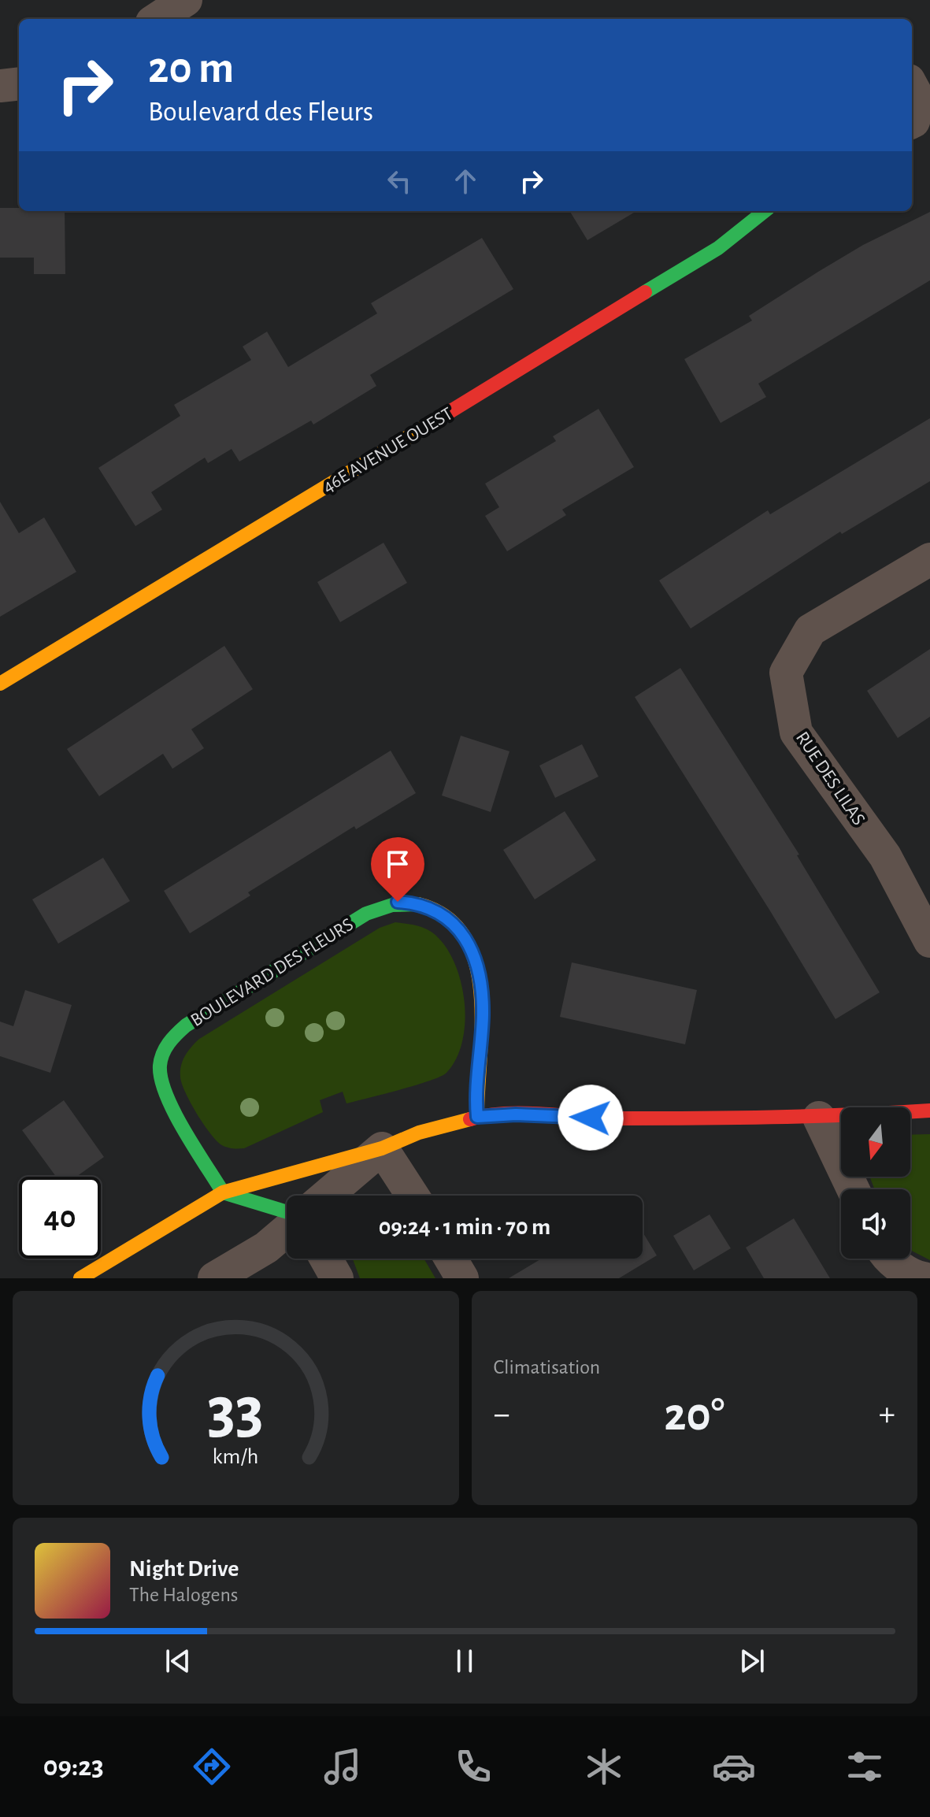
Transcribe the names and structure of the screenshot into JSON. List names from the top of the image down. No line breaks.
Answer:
{"streets":{"street":["46E AVENUE OUEST","RUE DES LILAS","BOULEVARD DES FLEURS"]},"north":"bottom","page":{"turn":["20 m","Boulevard des Fleurs"],"limit":"40","trip":"09:24 · 1 min · 70 m","tile":"Climatisation","heat":["−","20°","+"],"song":["Night Drive","The Halogens"],"tabs":"09:23","gauge":["33","km/h"]}}
